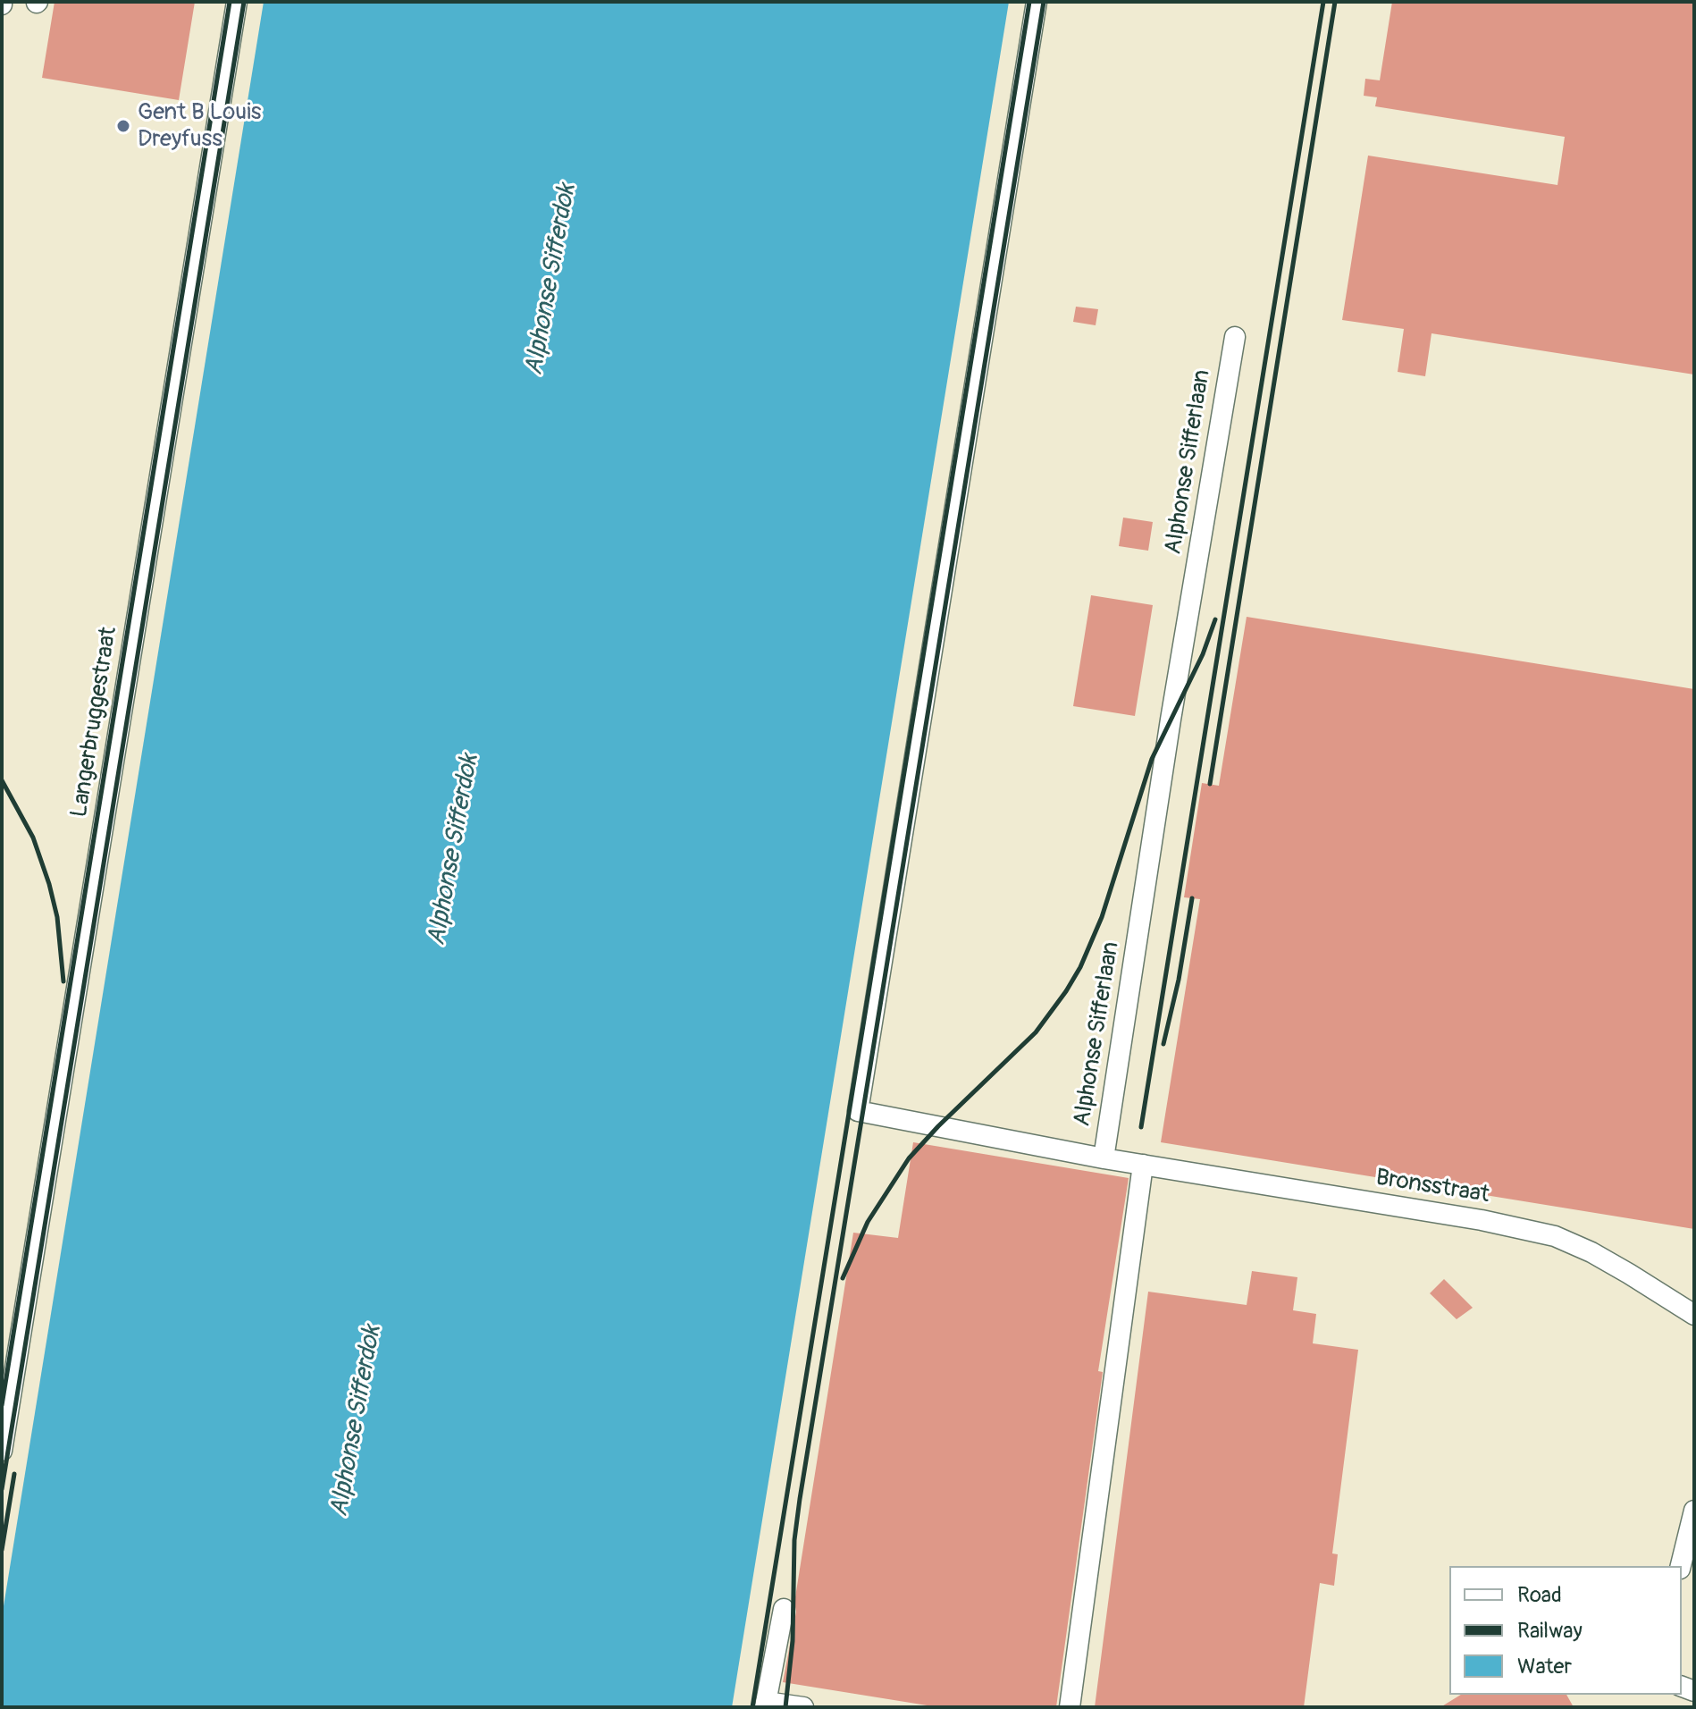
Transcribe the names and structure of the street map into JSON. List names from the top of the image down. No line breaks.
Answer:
{"streets":{"street":["Alphonse Sifferlaan","Langerbruggestraat","Bronsstraat"]},"crossings":[["Alphonse Sifferlaan","Bronsstraat"]],"water":["Alphonse Sifferdok"],"places":["Gent B Louis Dreyfuss"],"legend":["Road","Railway","Water"]}
